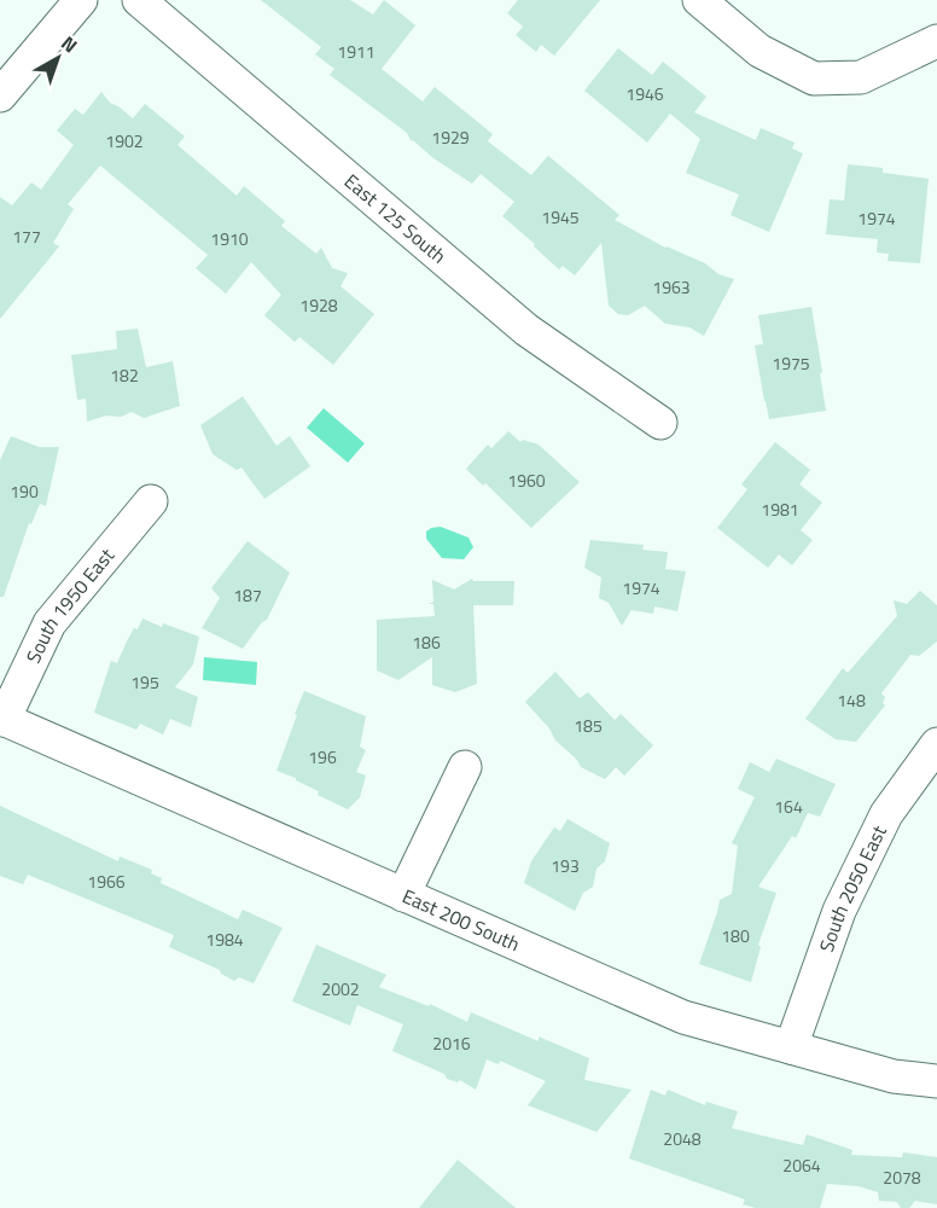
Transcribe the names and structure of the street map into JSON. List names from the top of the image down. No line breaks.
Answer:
{"streets":{"street":["East 125 South","South 1950 East","South 2050 East","East 200 South"]},"crossings":[["South 1950 East","East 200 South"],["South 2050 East","East 200 South"]],"house_numbers":["1911","1946","1929","1902","1945","1974","177","1910","1963","1928","1975","182","1960","190","1981","1974","187","186","195","148","185","196","164","193","1966","180","1984","2002","2016","2048","2064","2078"],"north":"top right"}
